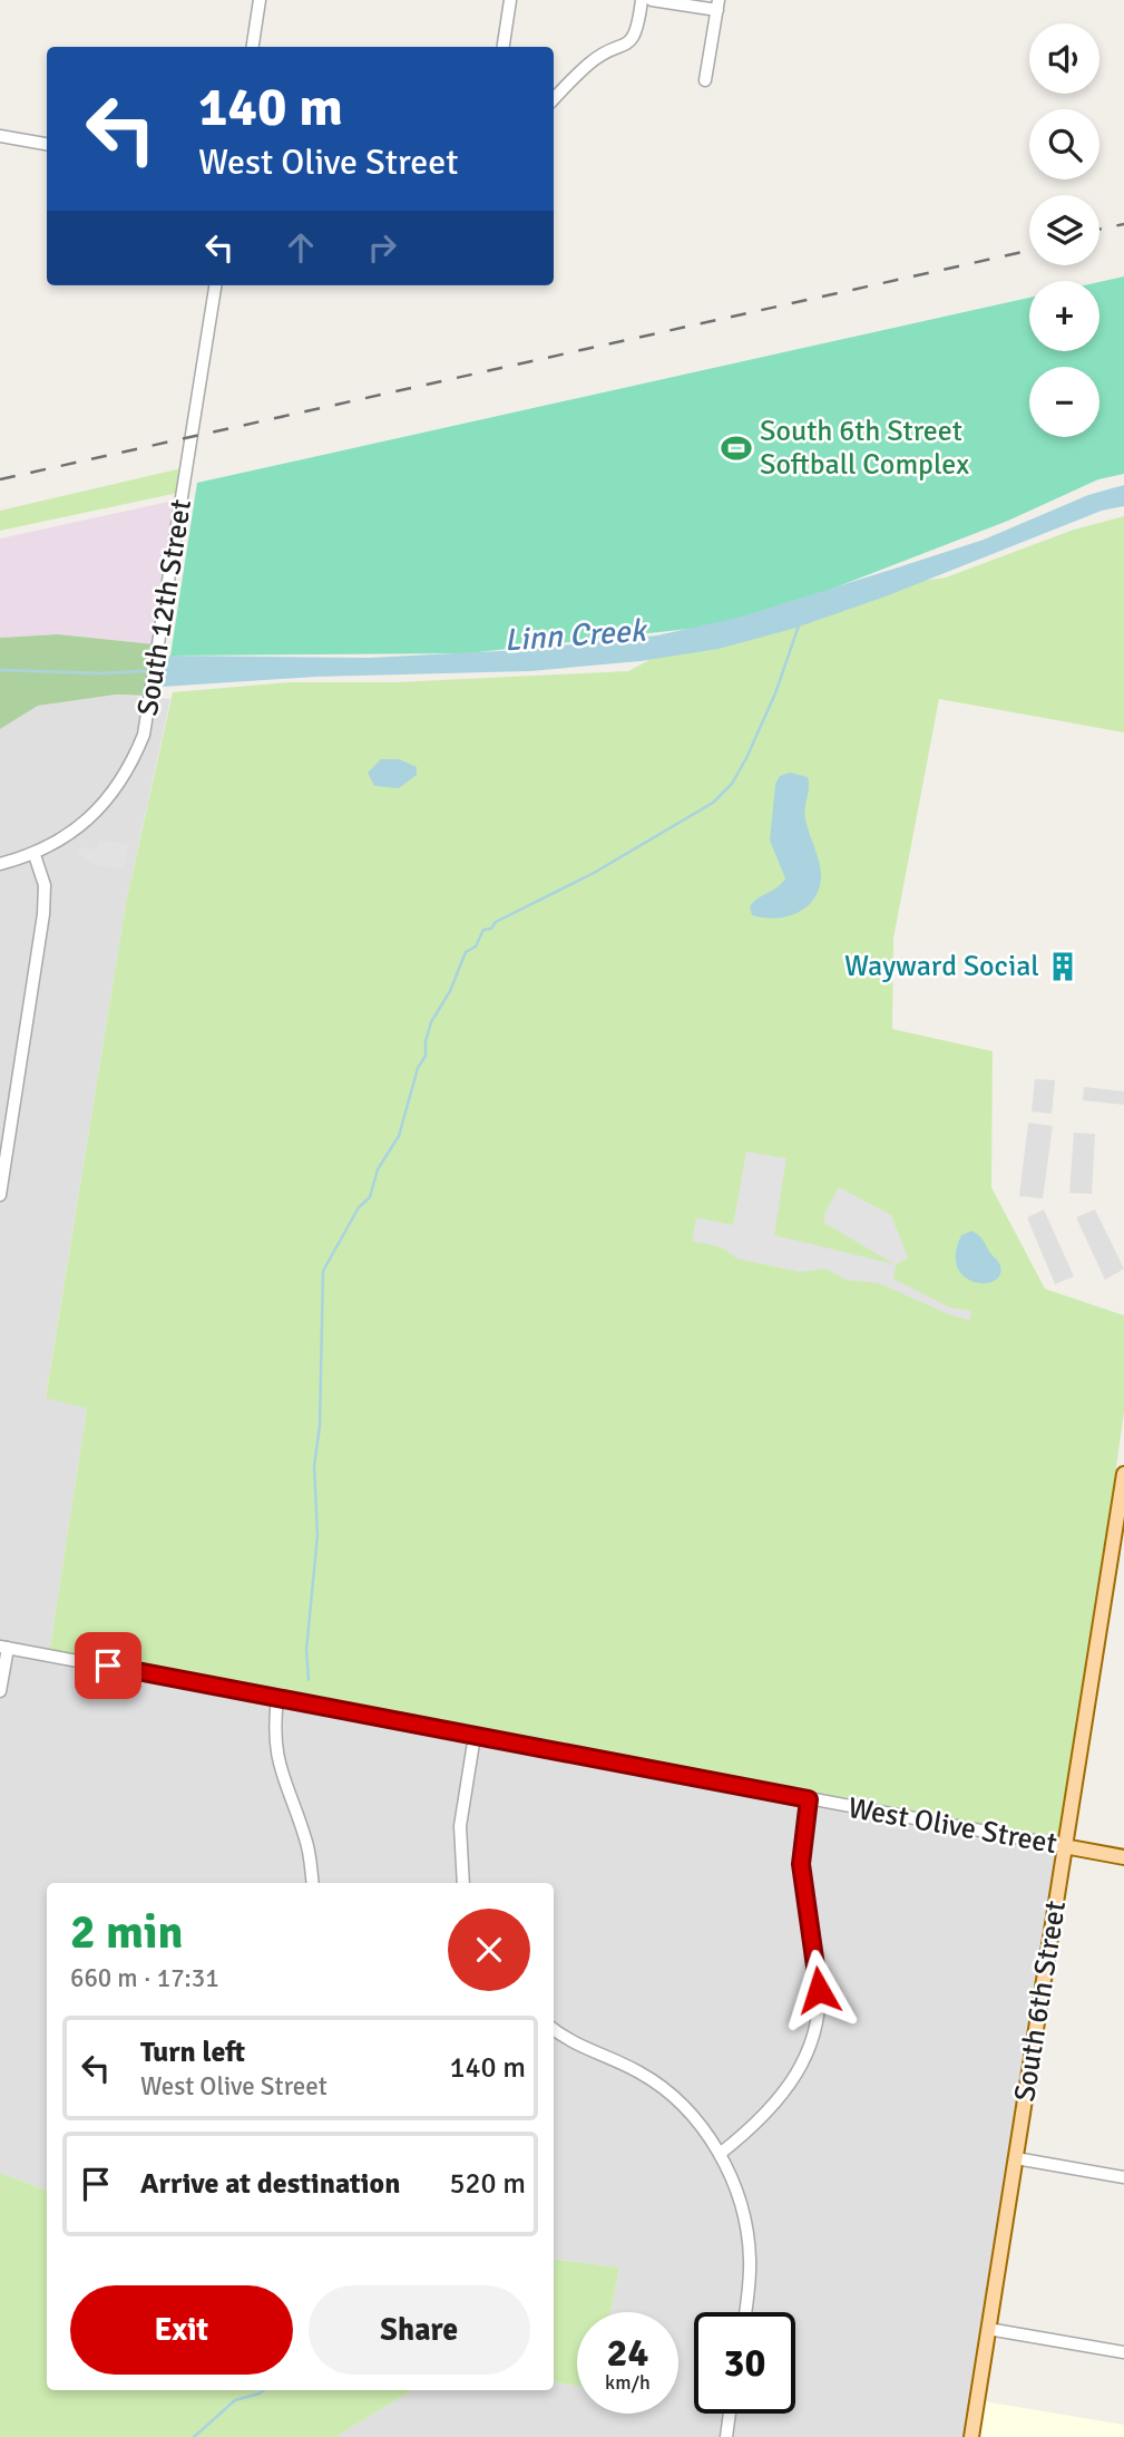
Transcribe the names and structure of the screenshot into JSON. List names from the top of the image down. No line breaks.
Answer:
{"streets":{"main road":["West Olive Street","South 6th Street"],"street":["South 12th Street"]},"crossings":[["West Olive Street","South 6th Street"]],"water":["Linn Creek"],"places":{"sports":["South 6th Street Softball Complex"],"building":["Wayward Social"]},"page":{"map_buttons":["+","−"],"turn":["140 m","West Olive Street"],"heading":["2 min","660 m · 17:31"],"list":[{"name":"Turn left","note":"West Olive Street","value":"140 m"},{"name":"Arrive at destination","value":"520 m"}],"buttons":["Exit","Share"],"speed":"24 km/h","limit":"30"}}
